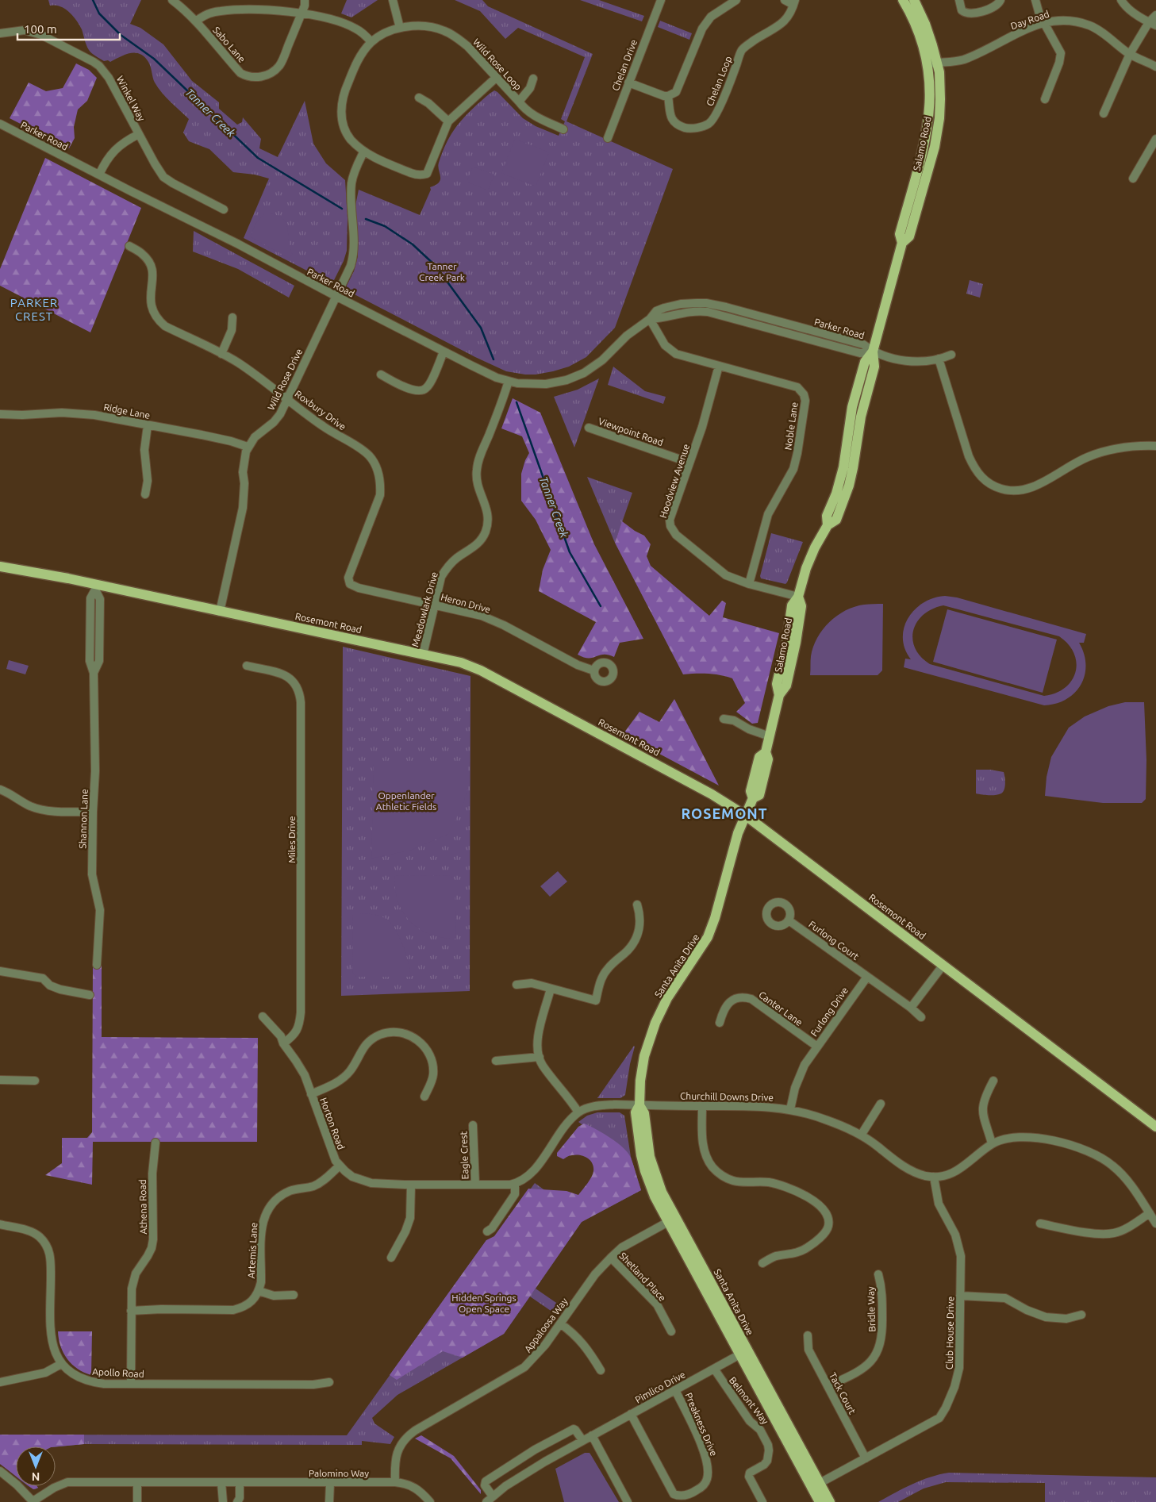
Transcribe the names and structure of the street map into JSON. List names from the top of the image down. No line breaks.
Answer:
{"streets":{"main road":["Salamo Road","Rosemont Road","Santa Anita Drive"],"street":["Day Road","Sabo Lane","Wild Rose Loop","Chelan Drive","Chelan Loop","Winkel Way","Parker Road","Wild Rose Drive","Roxbury Drive","Ridge Lane","Noble Lane","Viewpoint Road","Hoodview Avenue","Heron Drive","Meadowlark Drive","Shannon Lane","Miles Drive","Furlong Court","Canter Lane","Furlong Drive","Churchill Downs Drive","Horton Road","Eagle Crest","Athena Road","Artemis Lane","Shetland Place","Bridle Way","Appaloosa Way","Club House Drive","Apollo Road","Pimlico Drive","Tack Court","Belmont Way","Preakness Drive","Palomino Way"]},"crossings":[["Day Road","Salamo Road"],["Wild Rose Loop","Wild Rose Drive"],["Parker Road","Salamo Road"],["Parker Road","Wild Rose Drive"],["Parker Road","Noble Lane"],["Parker Road","Meadowlark Drive"],["Salamo Road","Hoodview Avenue"],["Salamo Road","Rosemont Road"],["Salamo Road","Santa Anita Drive"],["Wild Rose Drive","Roxbury Drive"],["Wild Rose Drive","Ridge Lane"],["Roxbury Drive","Heron Drive"],["Noble Lane","Hoodview Avenue"],["Viewpoint Road","Hoodview Avenue"],["Heron Drive","Meadowlark Drive"],["Meadowlark Drive","Rosemont Road"],["Rosemont Road","Shannon Lane"],["Rosemont Road","Santa Anita Drive"],["Miles Drive","Horton Road"],["Furlong Court","Furlong Drive"],["Santa Anita Drive","Churchill Downs Drive"],["Santa Anita Drive","Appaloosa Way"],["Santa Anita Drive","Club House Drive"],["Santa Anita Drive","Pimlico Drive"],["Canter Lane","Furlong Drive"],["Furlong Drive","Churchill Downs Drive"],["Churchill Downs Drive","Club House Drive"],["Horton Road","Eagle Crest"],["Horton Road","Artemis Lane"],["Athena Road","Artemis Lane"],["Athena Road","Apollo Road"],["Shetland Place","Appaloosa Way"],["Bridle Way","Tack Court"],["Appaloosa Way","Palomino Way"],["Club House Drive","Tack Court"],["Pimlico Drive","Belmont Way"],["Pimlico Drive","Preakness Drive"]],"districts":["PARKER CREST","ROSEMONT"],"water":["Tanner Creek"],"parks":["Tanner Creek Park","Oppenlander Athletic Fields","Hidden Springs Open Space"],"scale_bar":"100 m","north":"bottom"}
